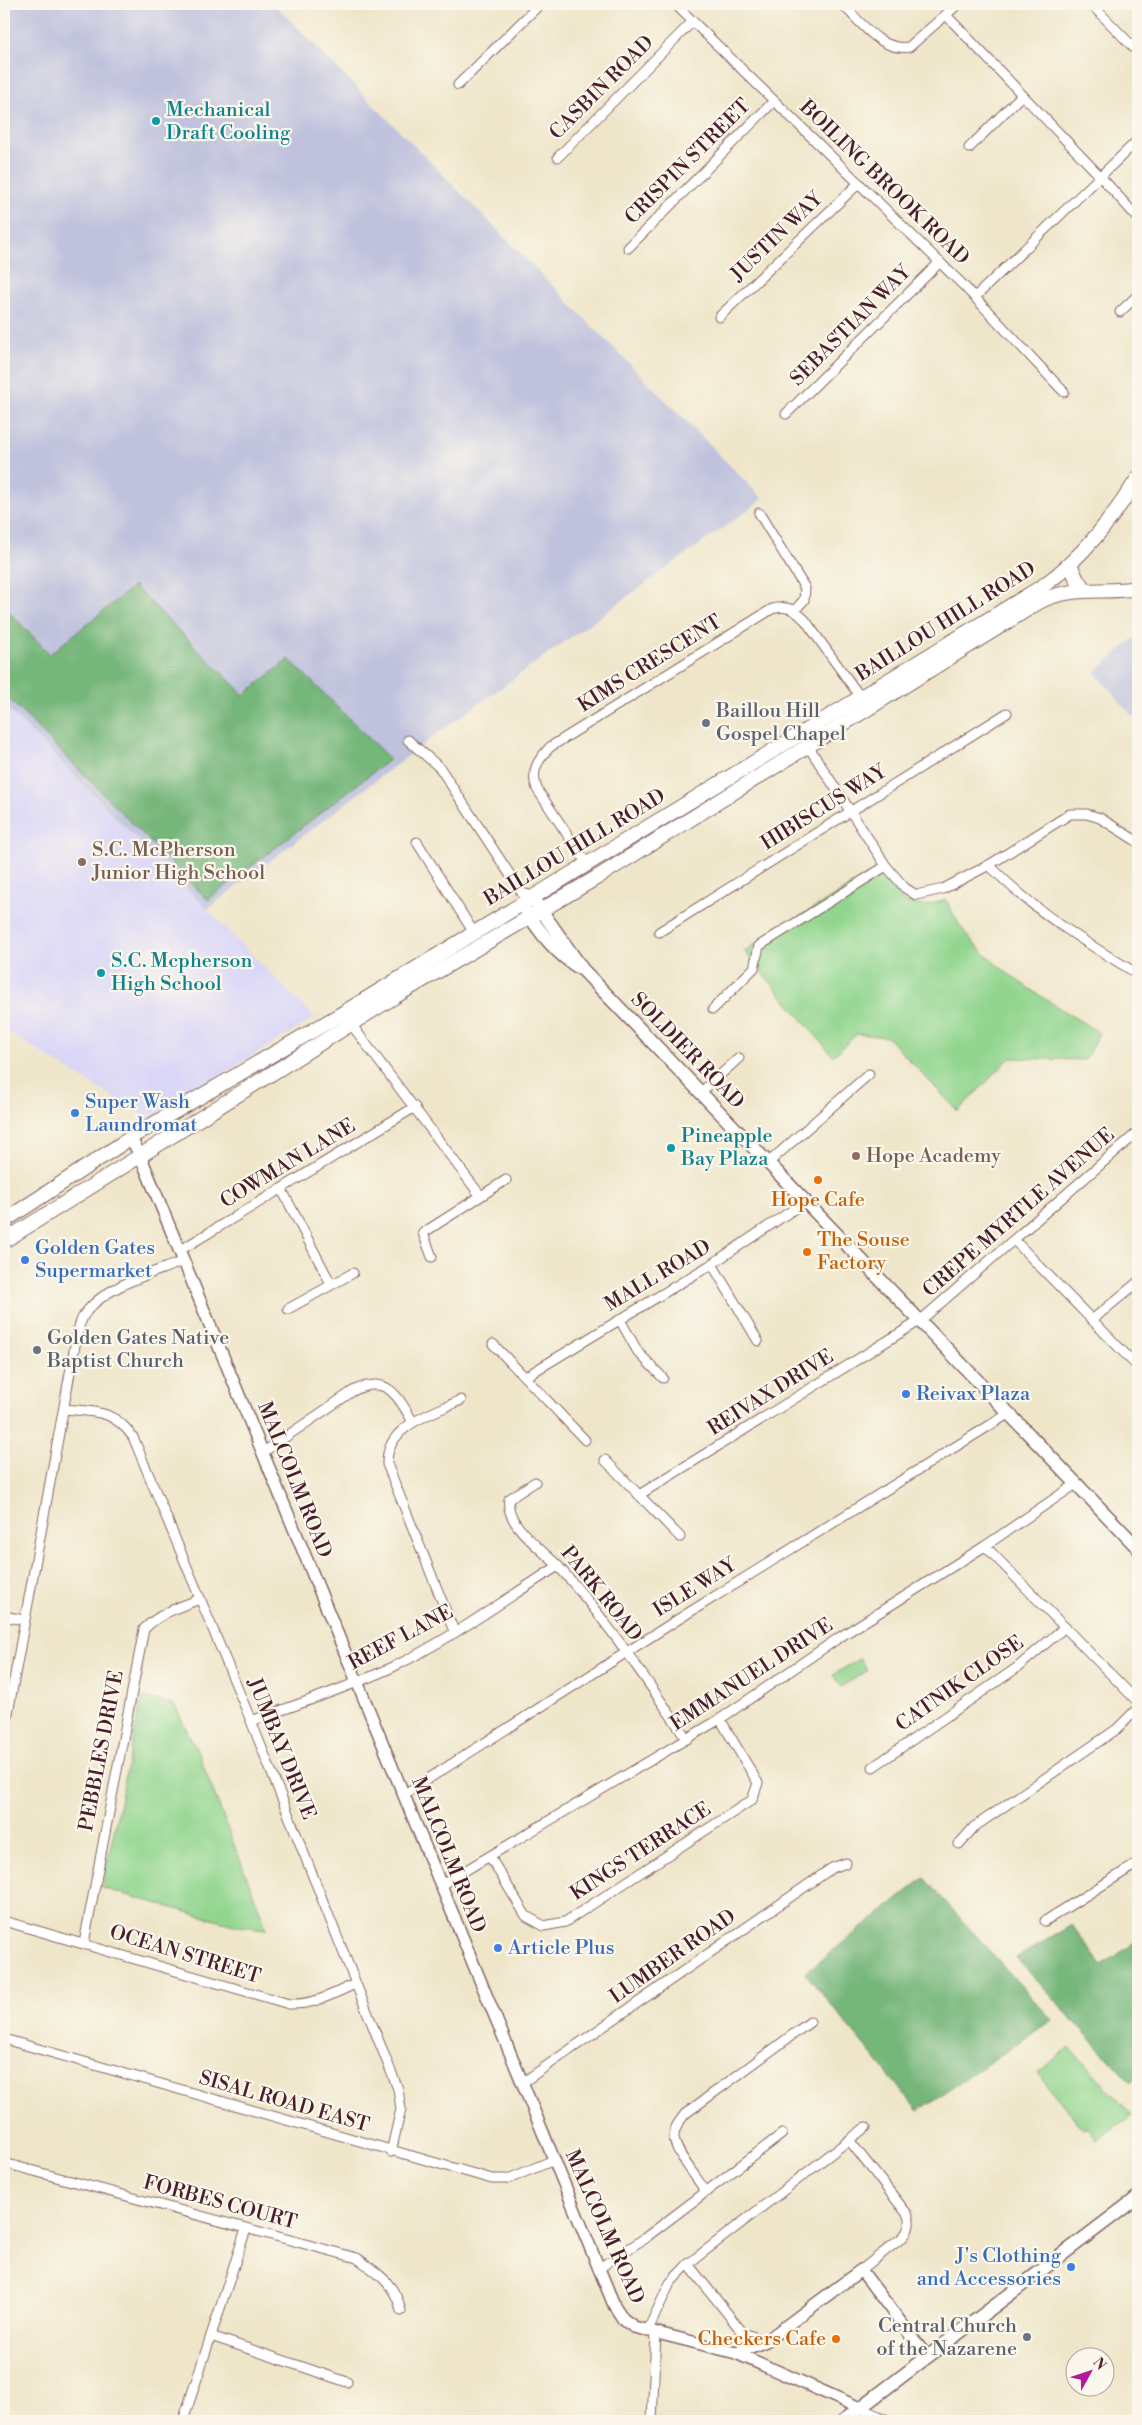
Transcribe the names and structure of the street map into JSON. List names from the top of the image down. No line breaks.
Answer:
{"streets":{"main road":["BAILLOU HILL ROAD","SOLDIER ROAD"],"street":["CASBIN ROAD","CRISPIN STREET","BOILING BROOK ROAD","JUSTIN WAY","SEBASTIAN WAY","KIMS CRESCENT","HIBISCUS WAY","COWMAN LANE","CREPE MYRTLE AVENUE","MALL ROAD","REIVAX DRIVE","MALCOLM ROAD","ISLE WAY","PARK ROAD","REEF LANE","EMMANUEL DRIVE","CATNIK CLOSE","JUMBAY DRIVE","PEBBLES DRIVE","KINGS TERRACE","OCEAN STREET","LUMBER ROAD","SISAL ROAD EAST","FORBES COURT"]},"crossings":[["CASBIN ROAD","BOILING BROOK ROAD"],["CRISPIN STREET","BOILING BROOK ROAD"],["BOILING BROOK ROAD","JUSTIN WAY"],["BOILING BROOK ROAD","SEBASTIAN WAY"],["BAILLOU HILL ROAD","KIMS CRESCENT"],["BAILLOU HILL ROAD","SOLDIER ROAD"],["BAILLOU HILL ROAD","MALCOLM ROAD"],["SOLDIER ROAD","CREPE MYRTLE AVENUE"],["SOLDIER ROAD","MALL ROAD"],["SOLDIER ROAD","REIVAX DRIVE"],["SOLDIER ROAD","ISLE WAY"],["SOLDIER ROAD","EMMANUEL DRIVE"],["COWMAN LANE","MALCOLM ROAD"],["COWMAN LANE","JUMBAY DRIVE"],["CREPE MYRTLE AVENUE","REIVAX DRIVE"],["MALCOLM ROAD","ISLE WAY"],["MALCOLM ROAD","REEF LANE"],["MALCOLM ROAD","EMMANUEL DRIVE"],["MALCOLM ROAD","LUMBER ROAD"],["MALCOLM ROAD","SISAL ROAD EAST"],["ISLE WAY","PARK ROAD"],["PARK ROAD","REEF LANE"],["PARK ROAD","EMMANUEL DRIVE"],["REEF LANE","JUMBAY DRIVE"],["EMMANUEL DRIVE","KINGS TERRACE"],["JUMBAY DRIVE","PEBBLES DRIVE"],["JUMBAY DRIVE","OCEAN STREET"],["JUMBAY DRIVE","SISAL ROAD EAST"],["PEBBLES DRIVE","OCEAN STREET"]],"places":["Mechanical Draft Cooling","Baillou Hill Gospel Chapel","S.C. McPherson Junior High School","S.C. Mcpherson High School","Super Wash Laundromat","Pineapple Bay Plaza","Hope Academy","Hope Cafe","The Souse Factory","Golden Gates Supermarket","Golden Gates Native Baptist Church","Reivax Plaza","Article Plus","J's Clothing and Accessories","Central Church of the Nazarene","Checkers Cafe"],"north":"top right"}
